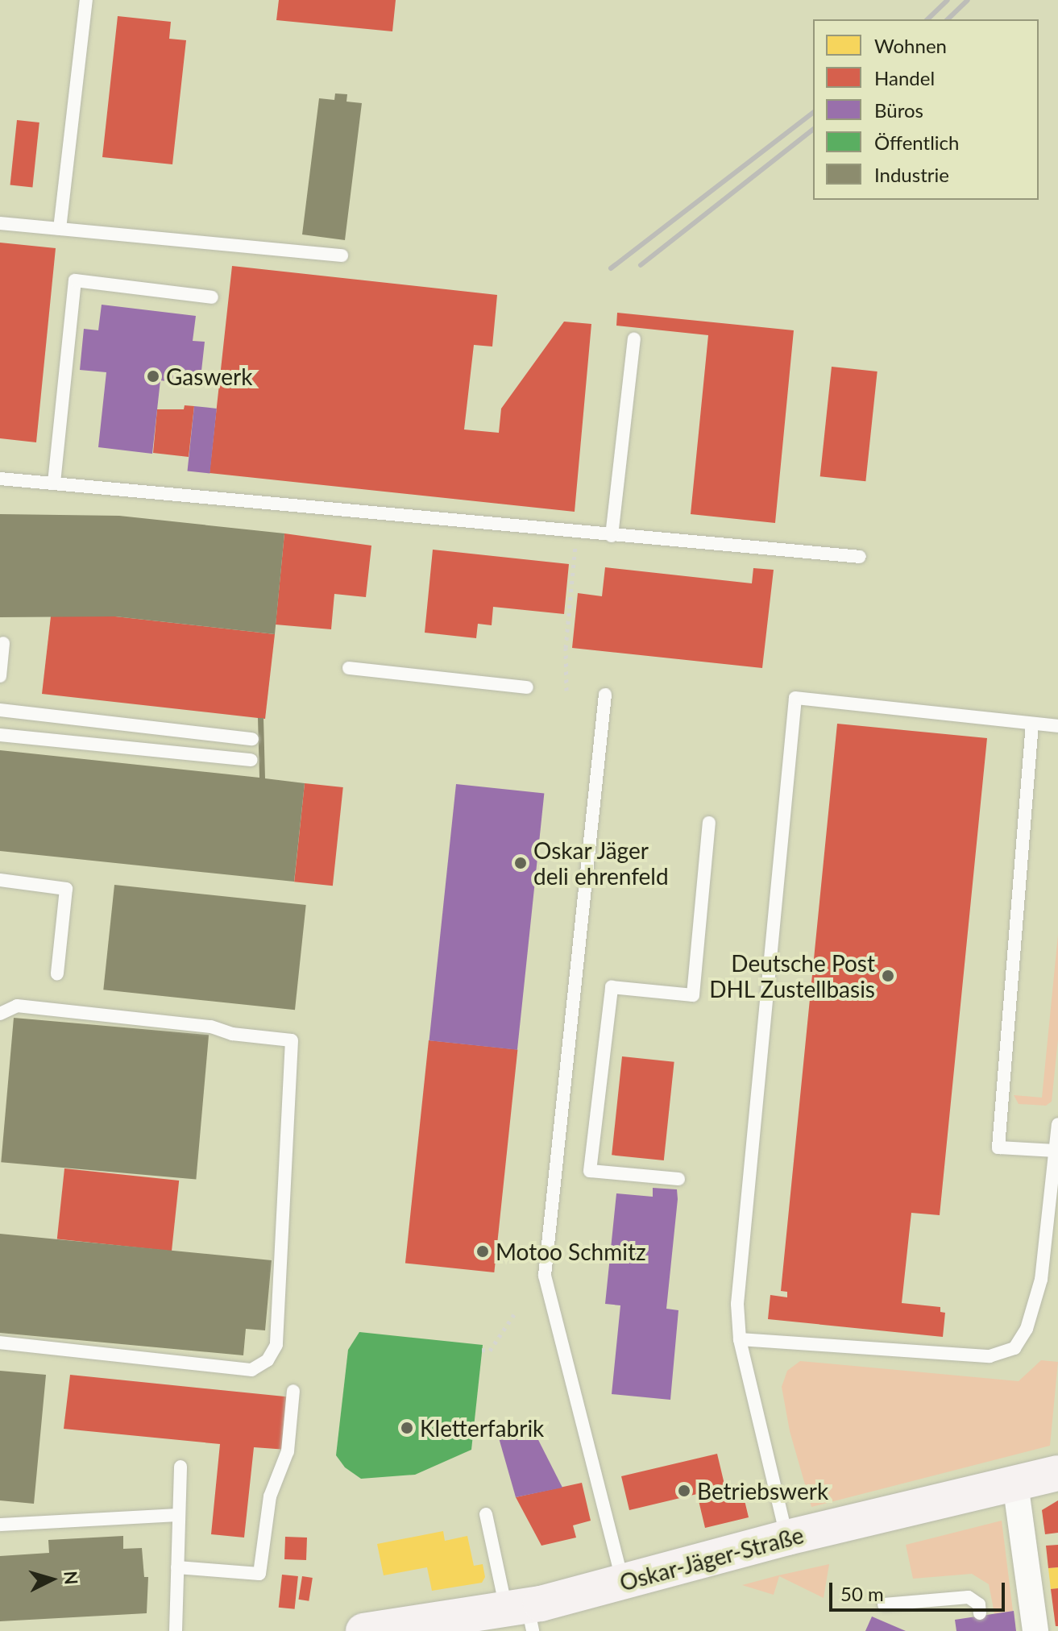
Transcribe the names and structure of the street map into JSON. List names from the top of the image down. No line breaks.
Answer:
{"streets":{"street":["Oskar-Jäger-Straße"]},"places":["Gaswerk","Oskar Jäger deli ehrenfeld","Deutsche Post DHL Zustellbasis","Motoo Schmitz","Kletterfabrik","Betriebswerk"],"legend":["Wohnen","Handel","Büros","Öffentlich","Industrie"],"scale_bar":"50 m","north":"right"}
